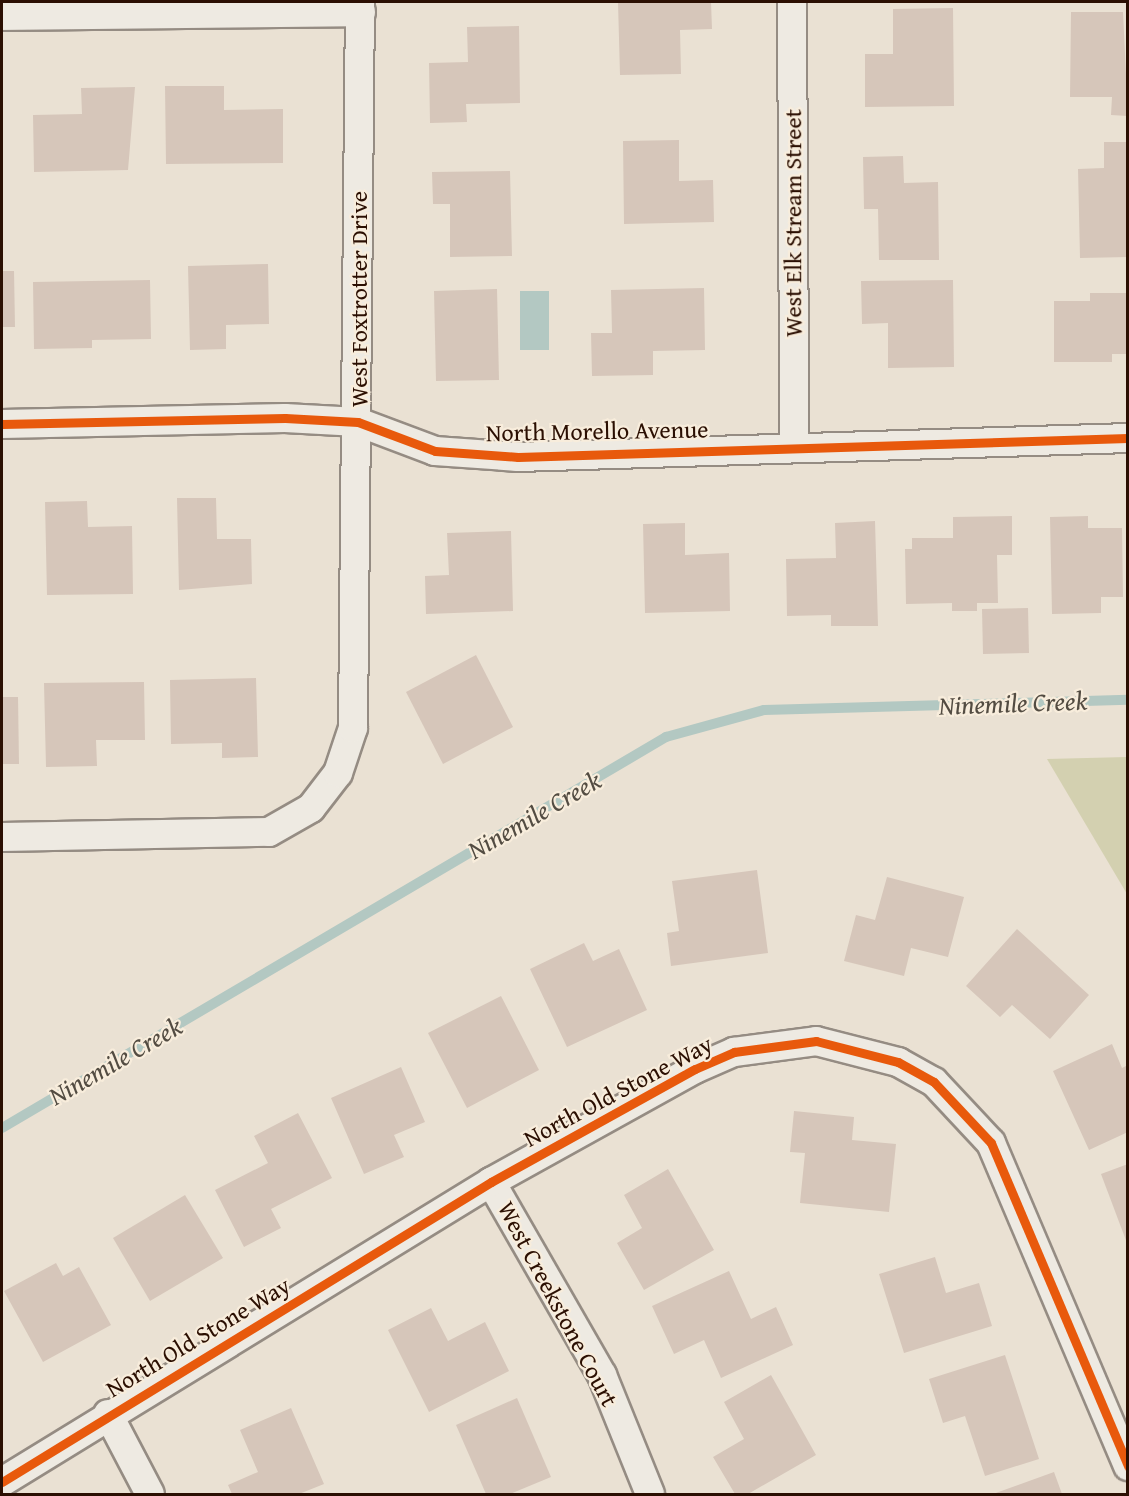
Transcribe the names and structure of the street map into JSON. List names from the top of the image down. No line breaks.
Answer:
{"streets":{"street":["West Elk Stream Street","West Foxtrotter Drive","North Morello Avenue","North Old Stone Way","West Creekstone Court"]},"crossings":[["West Elk Stream Street","North Morello Avenue"],["West Foxtrotter Drive","North Morello Avenue"],["North Old Stone Way","West Creekstone Court"]],"water":["Ninemile Creek"]}
